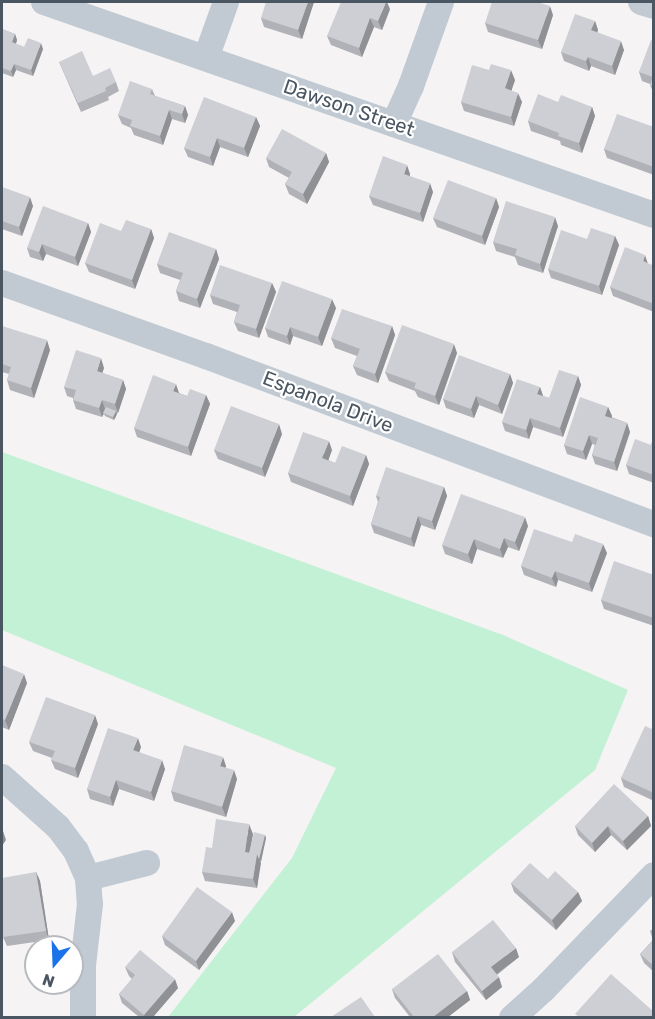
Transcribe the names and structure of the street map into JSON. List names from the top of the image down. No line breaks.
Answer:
{"streets":{"street":["Dawson Street","Espanola Drive"]},"north":"bottom"}
